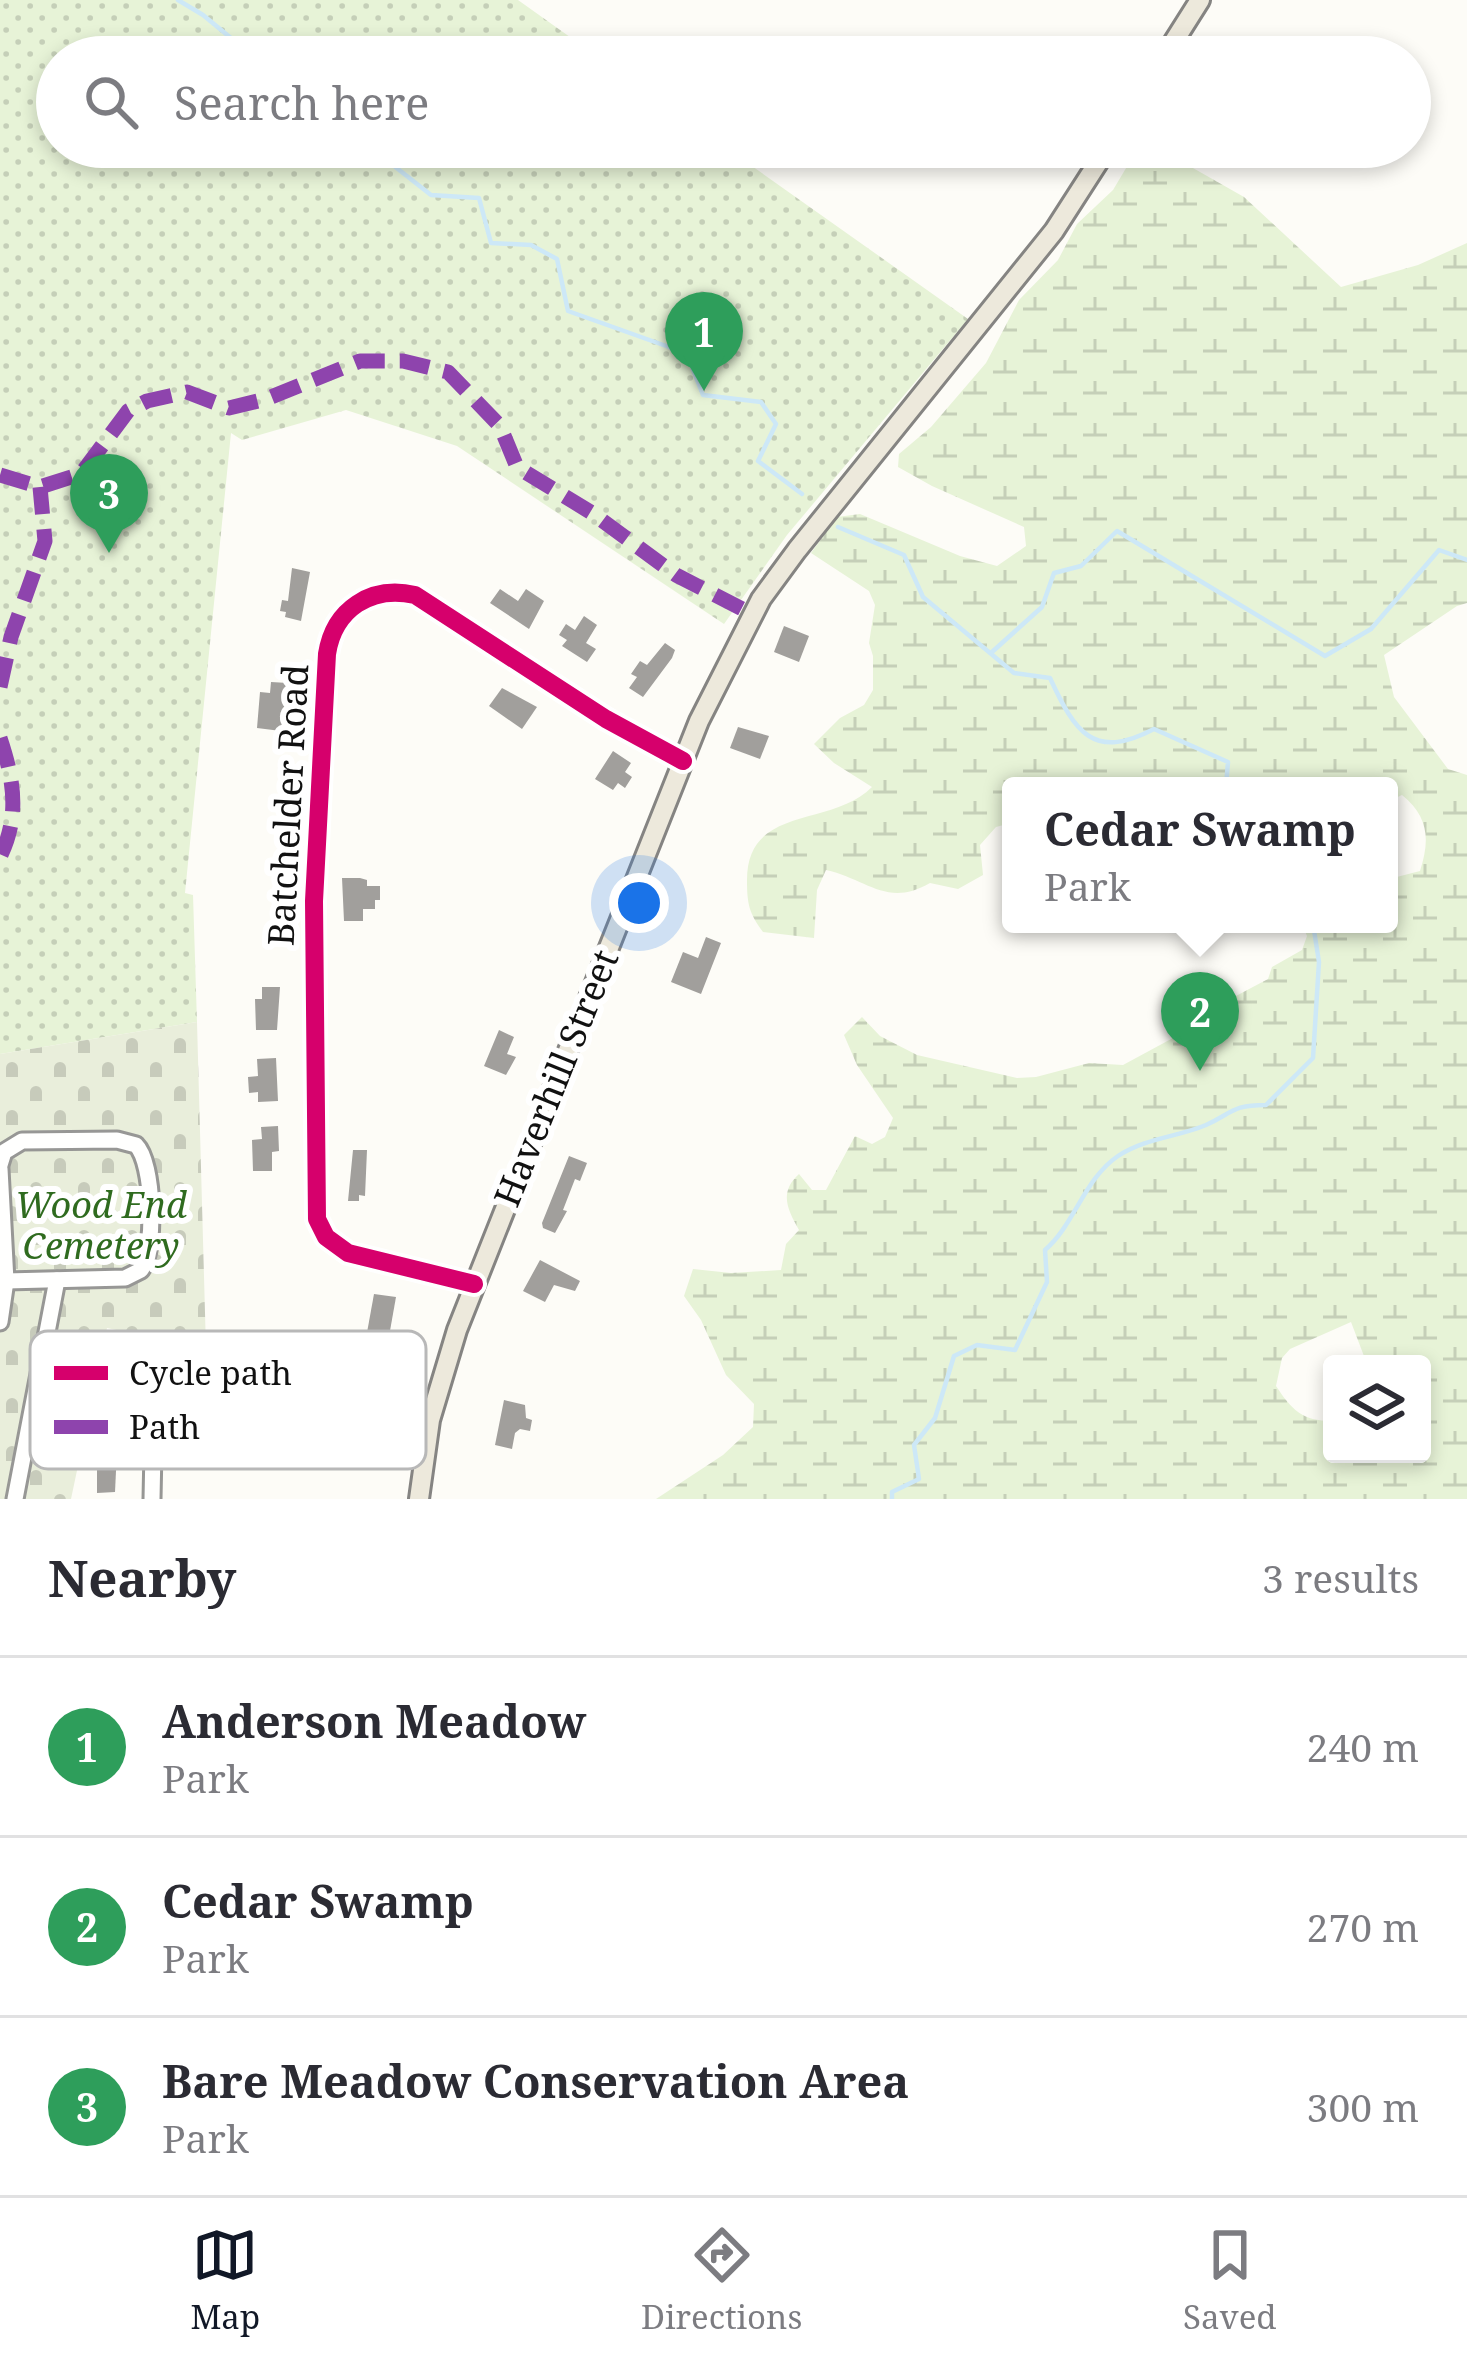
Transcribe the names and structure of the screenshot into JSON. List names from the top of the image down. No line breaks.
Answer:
{"streets":{"main road":["Haverhill Street"],"street":["Batchelder Road"]},"crossings":[["Batchelder Road","Haverhill Street"]],"parks":["Wood End Cemetery"],"legend":["Cycle path","Path"],"page":{"search":"Search here","pins":["1","3","2"],"popup":["Cedar Swamp","Park"],"heading":["Nearby","3 results"],"list":[{"mark":"1","name":"Anderson Meadow","note":"Park","value":"240 m"},{"mark":"2","name":"Cedar Swamp","note":"Park","value":"270 m"},{"mark":"3","name":"Bare Meadow Conservation Area","note":"Park","value":"300 m"}],"nav":["Map","Directions","Saved"]}}
